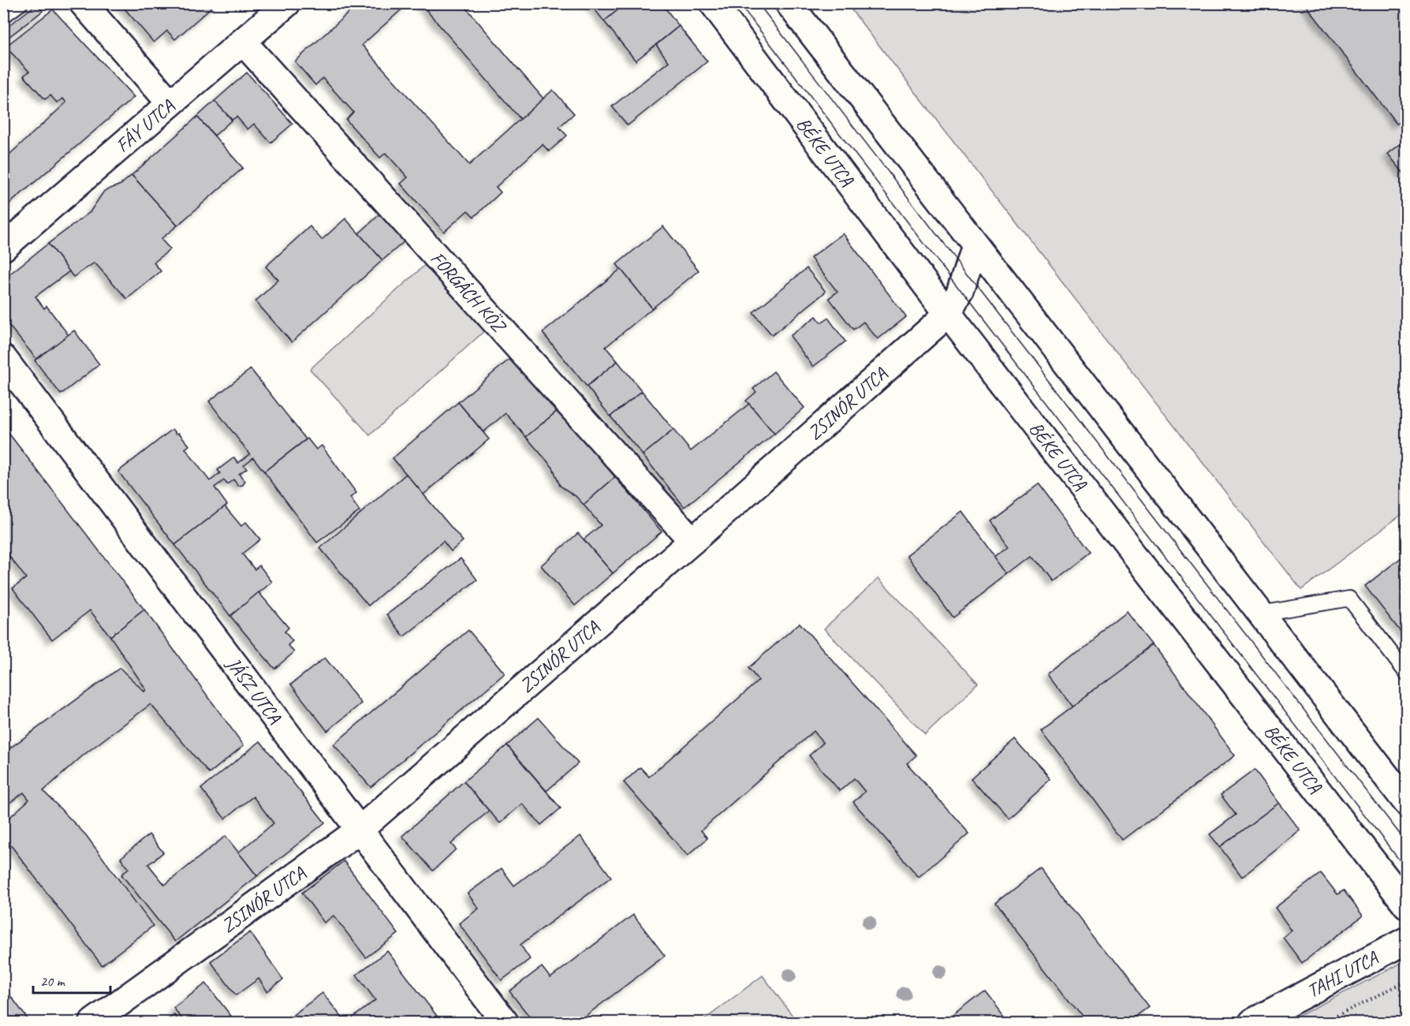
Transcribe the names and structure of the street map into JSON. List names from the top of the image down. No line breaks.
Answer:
{"streets":{"street":["FÁY UTCA","BÉKE UTCA","FORGÁCH KÖZ","ZSINÓR UTCA","JÁSZ UTCA","TAHI UTCA"]},"crossings":[["FÁY UTCA","FORGÁCH KÖZ"],["BÉKE UTCA","ZSINÓR UTCA"],["FORGÁCH KÖZ","ZSINÓR UTCA"],["ZSINÓR UTCA","JÁSZ UTCA"]],"scale_bar":"20 m"}
